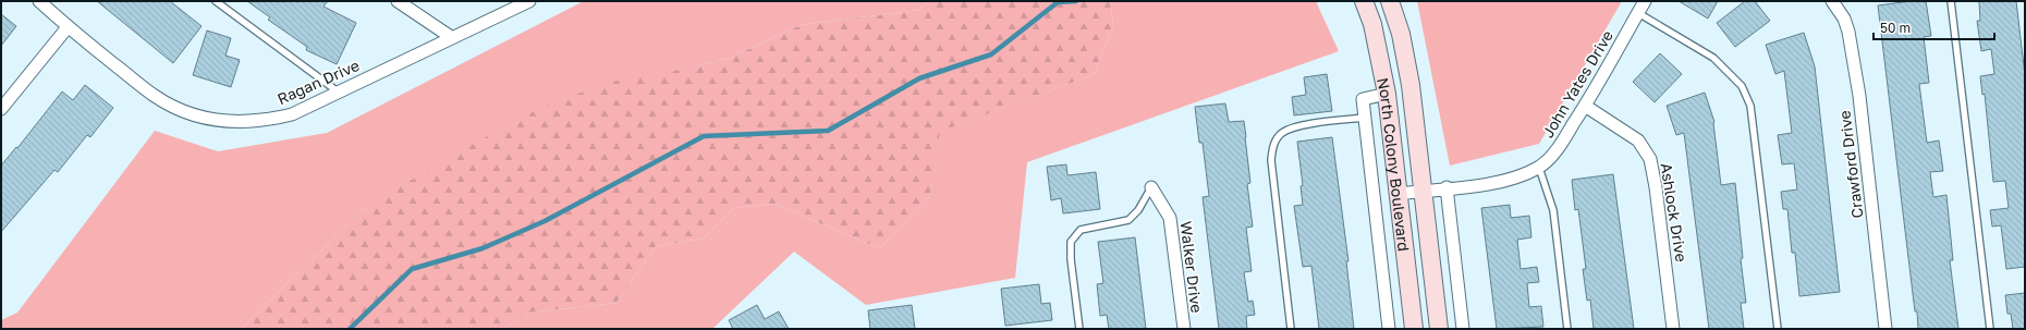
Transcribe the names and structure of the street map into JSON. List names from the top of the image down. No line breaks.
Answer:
{"streets":{"main road":["North Colony Boulevard"],"street":["Ragan Drive","John Yates Drive","Crawford Drive","Ashlock Drive","Walker Drive"]},"crossings":[["John Yates Drive","North Colony Boulevard"],["John Yates Drive","Ashlock Drive"]],"scale_bar":"50 m"}
